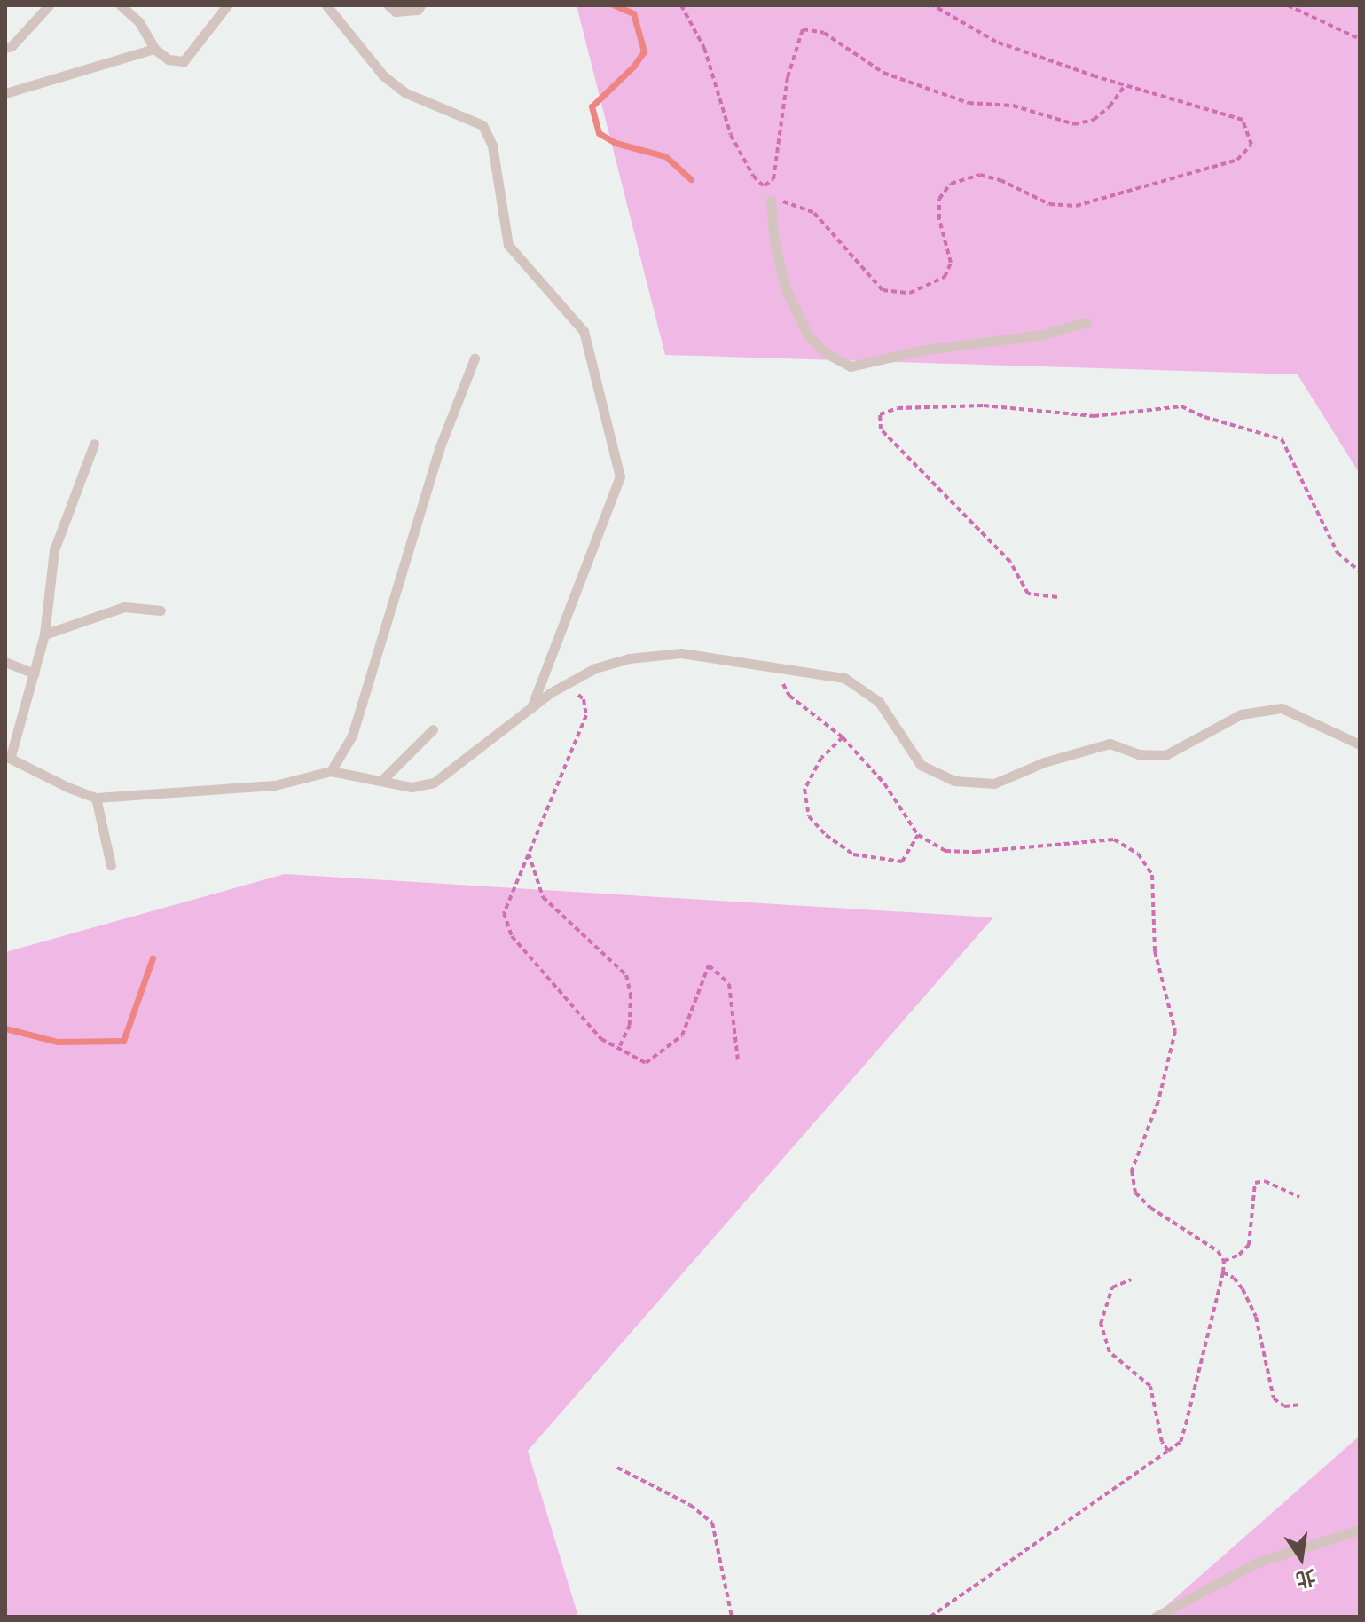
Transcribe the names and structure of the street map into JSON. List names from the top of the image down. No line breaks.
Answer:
{"north":"bottom"}
